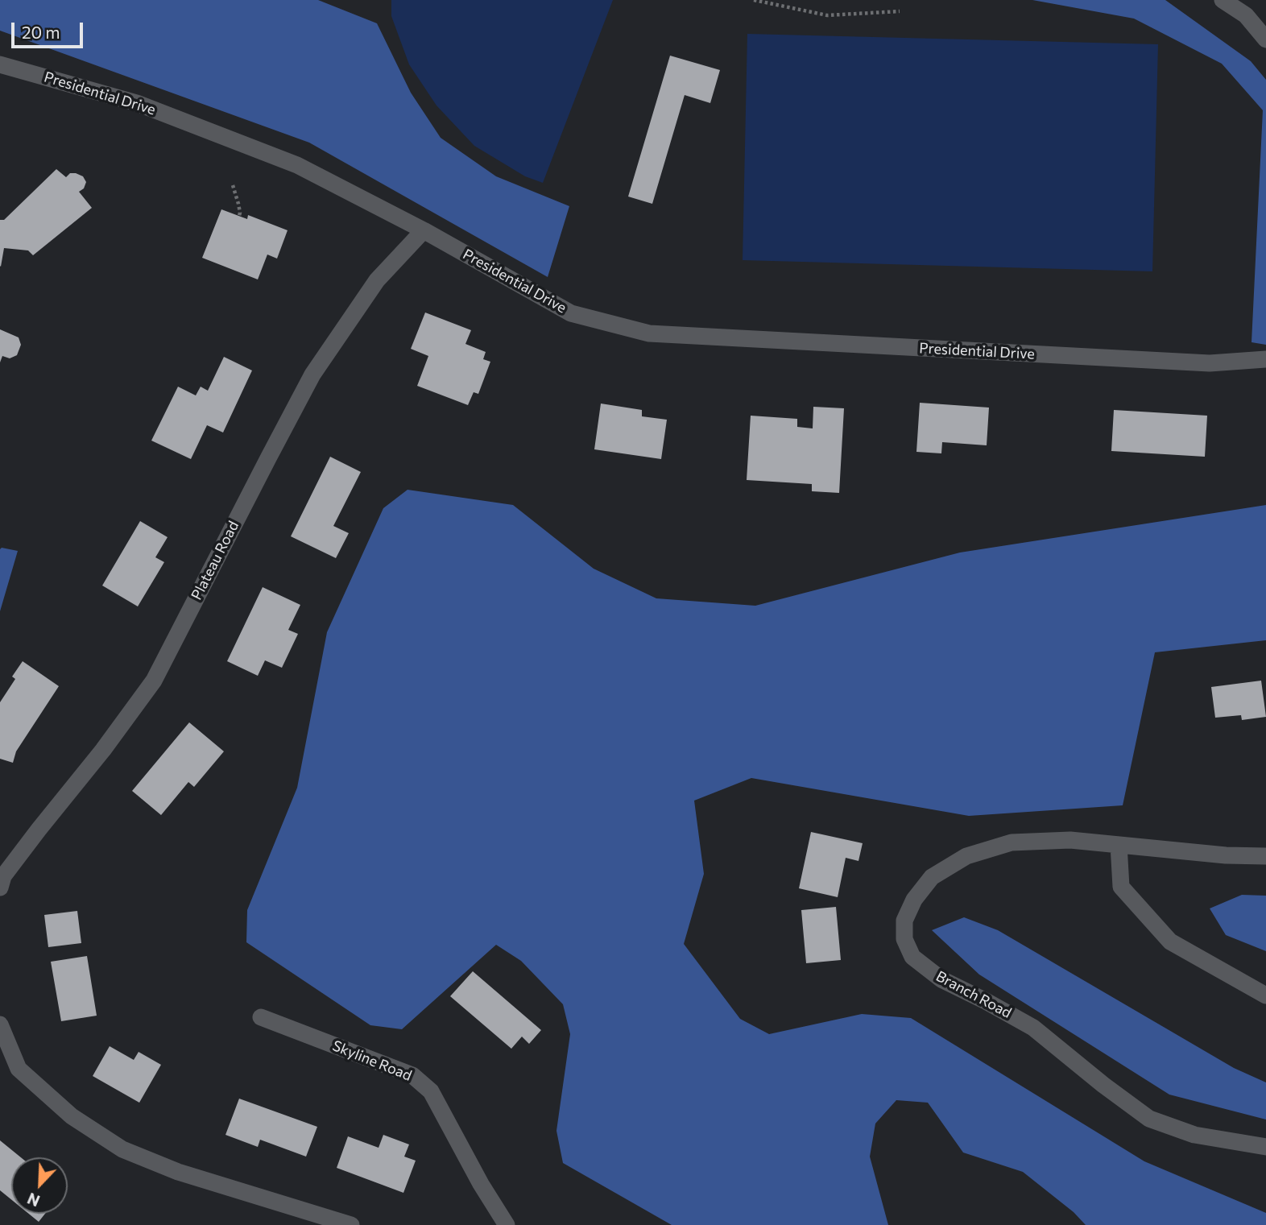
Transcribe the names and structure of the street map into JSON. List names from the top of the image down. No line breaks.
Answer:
{"streets":{"street":["Presidential Drive","Plateau Road","Branch Road","Skyline Road"]},"crossings":[["Presidential Drive","Plateau Road"]],"scale_bar":"20 m","north":"bottom left"}
